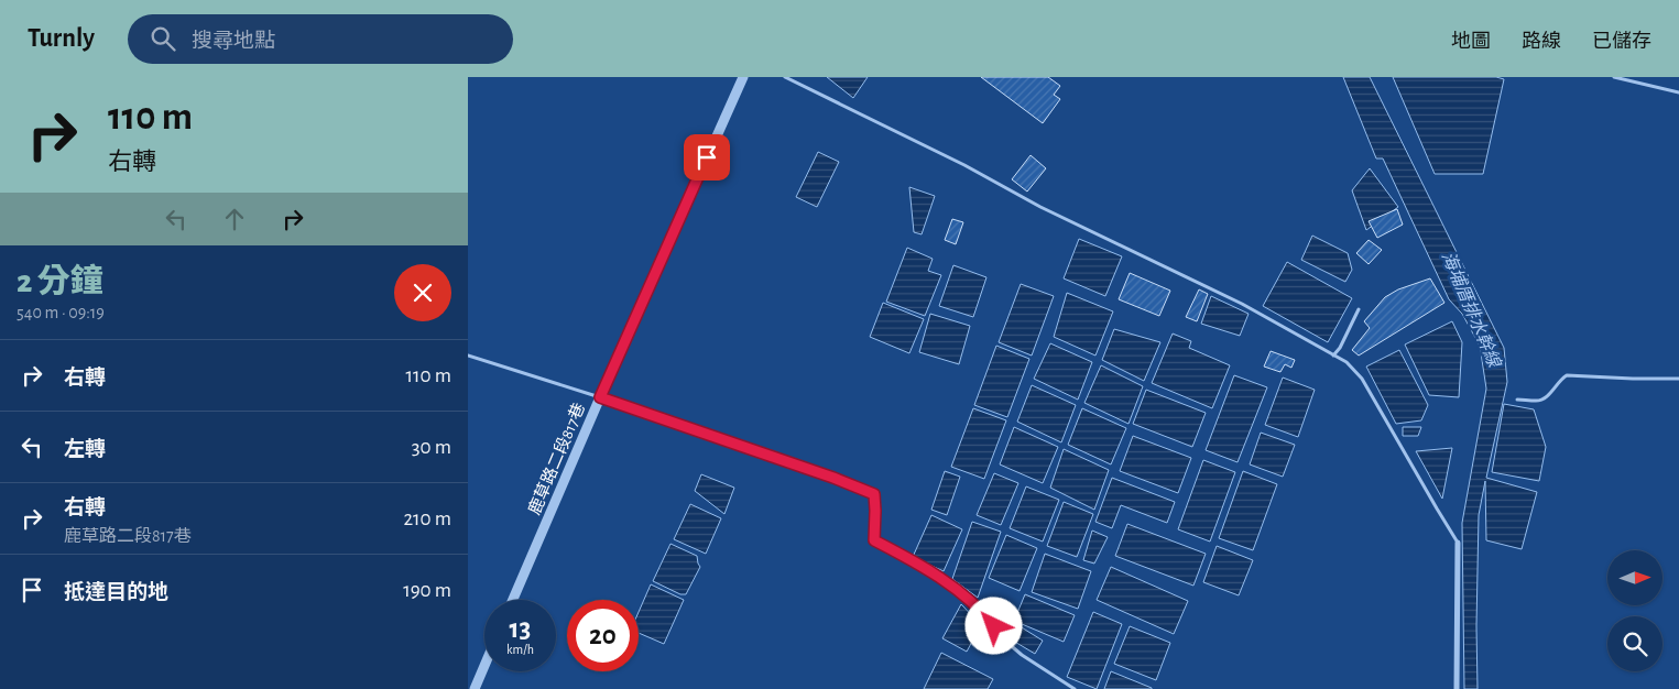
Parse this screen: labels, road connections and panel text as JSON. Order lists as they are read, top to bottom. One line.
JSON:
{"streets":{"street":["鹿草路二段817巷"]},"water":["海埔厝排水幹線"],"north":"right","page":{"header":"Turnly","search":"搜尋地點","nav":["地圖","路線","已儲存"],"turn":["110 m","右轉"],"heading":["2 分鐘","540 m · 09:19"],"list":[{"name":"右轉","value":"110 m"},{"name":"左轉","value":"30 m"},{"name":"右轉","note":"鹿草路二段817巷","value":"210 m"},{"name":"抵達目的地","value":"190 m"}],"speed":"13 km/h","limit":"20"}}
